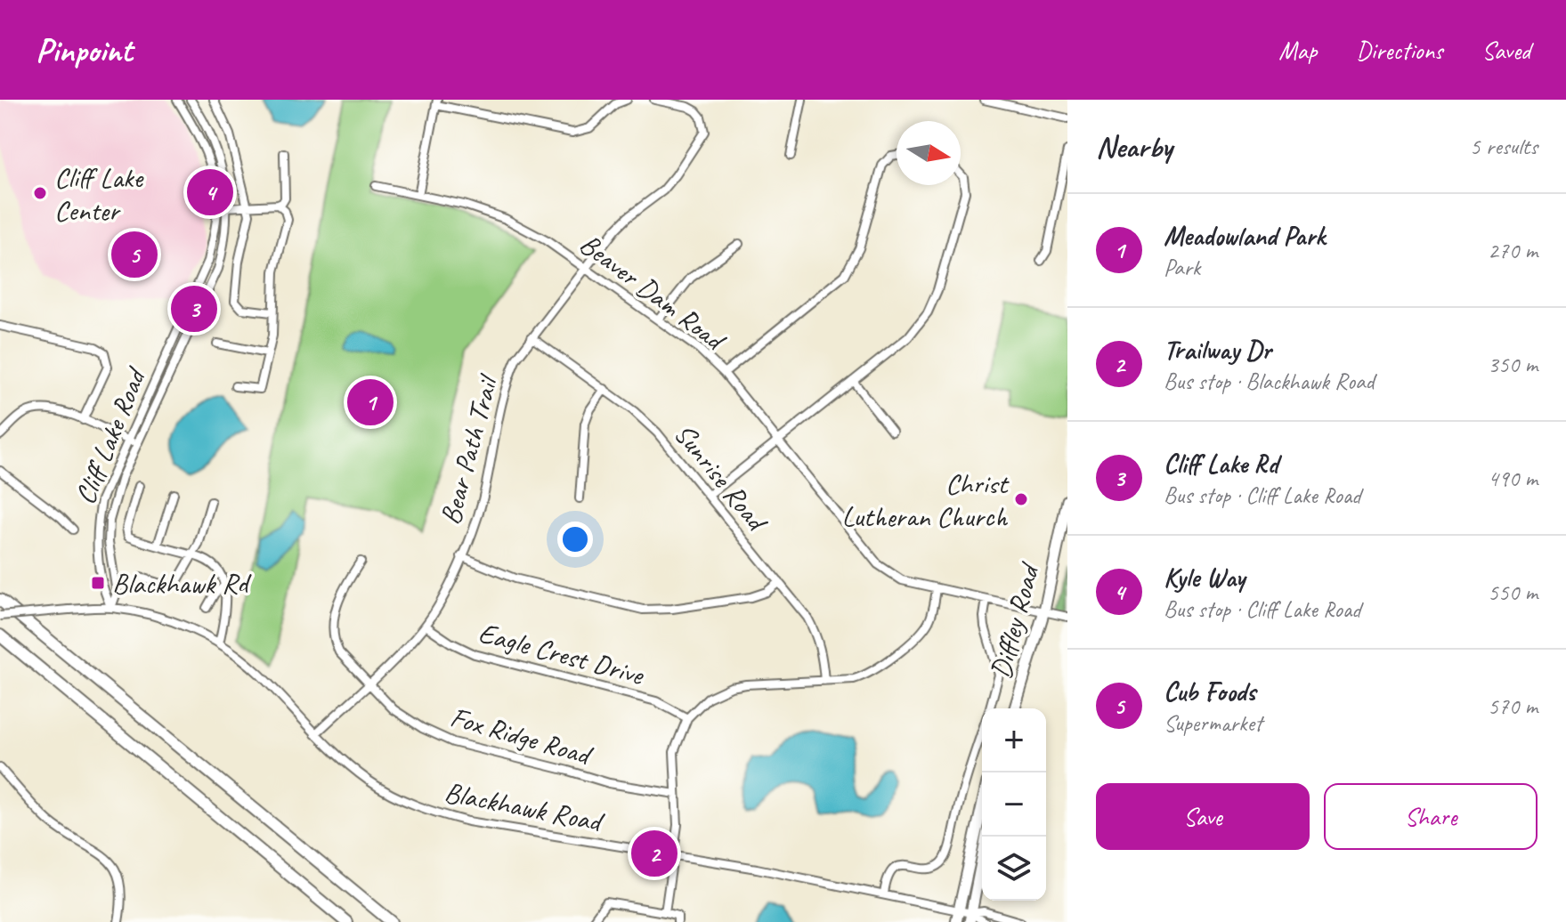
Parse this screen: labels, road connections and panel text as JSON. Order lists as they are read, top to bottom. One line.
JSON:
{"streets":{"main road":["Diffley Road"],"street":["Beaver Dam Road","Cliff Lake Road","Bear Path Trail","Sunrise Road","Eagle Crest Drive","Fox Ridge Road","Blackhawk Road"]},"crossings":[["Beaver Dam Road","Bear Path Trail"],["Beaver Dam Road","Diffley Road"],["Cliff Lake Road","Blackhawk Road"],["Bear Path Trail","Sunrise Road"],["Bear Path Trail","Eagle Crest Drive"],["Bear Path Trail","Fox Ridge Road"],["Bear Path Trail","Blackhawk Road"]],"places":{"other":["Cliff Lake Center","Christ Lutheran Church"],"transit":["Blackhawk Rd"]},"north":"right","page":{"header":"Pinpoint","nav":["Map","Directions","Saved"],"heading":["Nearby","5 results"],"pins":["4","5","3","1","2"],"list":[{"mark":"1","name":"Meadowland Park","note":"Park","value":"270 m"},{"mark":"2","name":"Trailway Dr","note":"Bus stop · Blackhawk Road","value":"350 m"},{"mark":"3","name":"Cliff Lake Rd","note":"Bus stop · Cliff Lake Road","value":"490 m"},{"mark":"4","name":"Kyle Way","note":"Bus stop · Cliff Lake Road","value":"550 m"},{"mark":"5","name":"Cub Foods","note":"Supermarket","value":"570 m"}],"map_buttons":["+","−"],"buttons":["Save","Share"]}}
